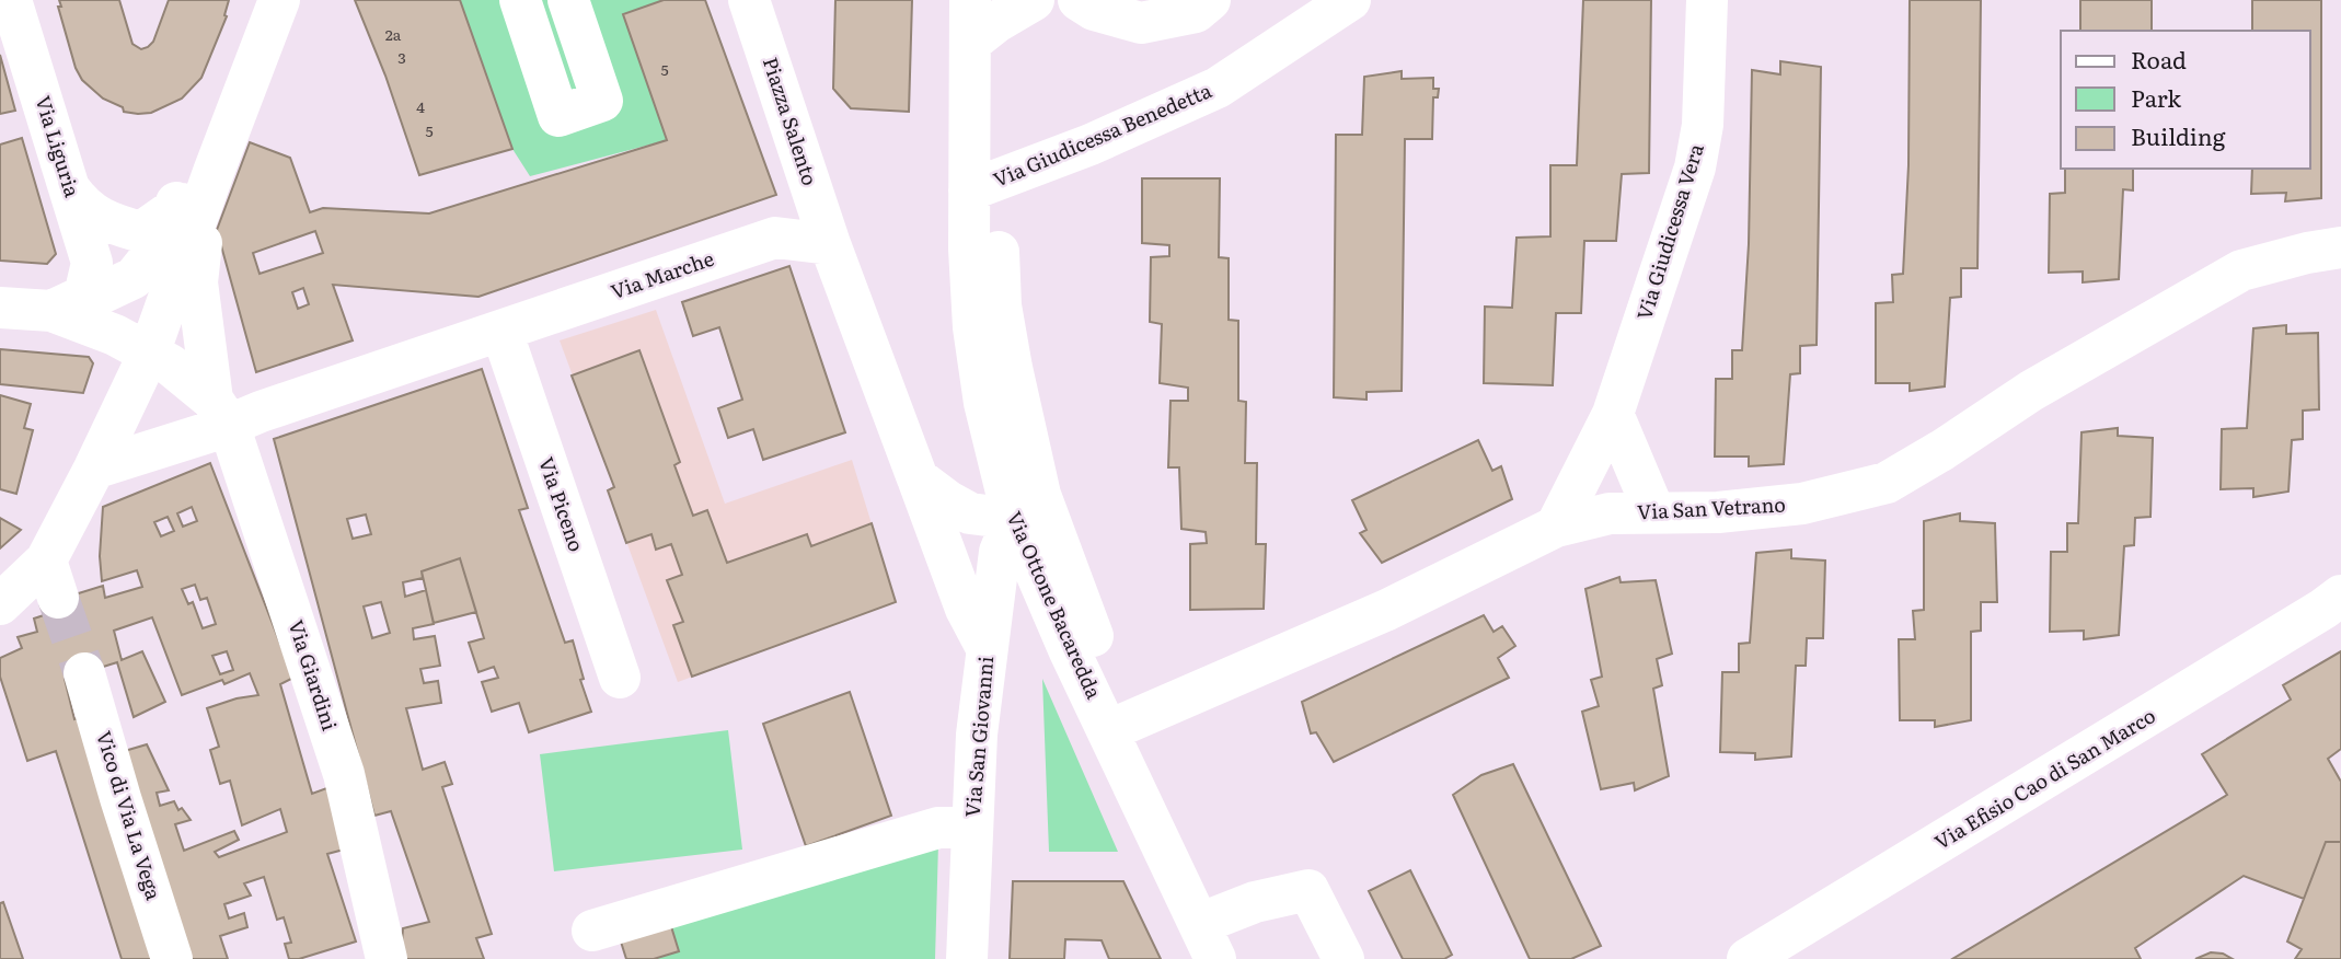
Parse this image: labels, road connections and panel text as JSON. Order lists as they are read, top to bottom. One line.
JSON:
{"streets":{"street":["Piazza Salento","Via Giudicessa Benedetta","Via Liguria","Via Giudicessa Vera","Via Marche","Via Piceno","Via San Vetrano","Via Ottone Bacaredda","Via Giardini","Via San Giovanni","Via Efisio Cao di San Marco","Vico di Via La Vega"]},"crossings":[["Piazza Salento","Via Marche"],["Via Giudicessa Benedetta","Via Ottone Bacaredda"],["Via Giudicessa Vera","Via San Vetrano"],["Via Marche","Via Piceno"],["Via Marche","Via Giardini"],["Via San Vetrano","Via Ottone Bacaredda"],["Via Ottone Bacaredda","Via San Giovanni"]],"house_numbers":["2a","3","5","4","5"],"legend":["Road","Park","Building"]}
